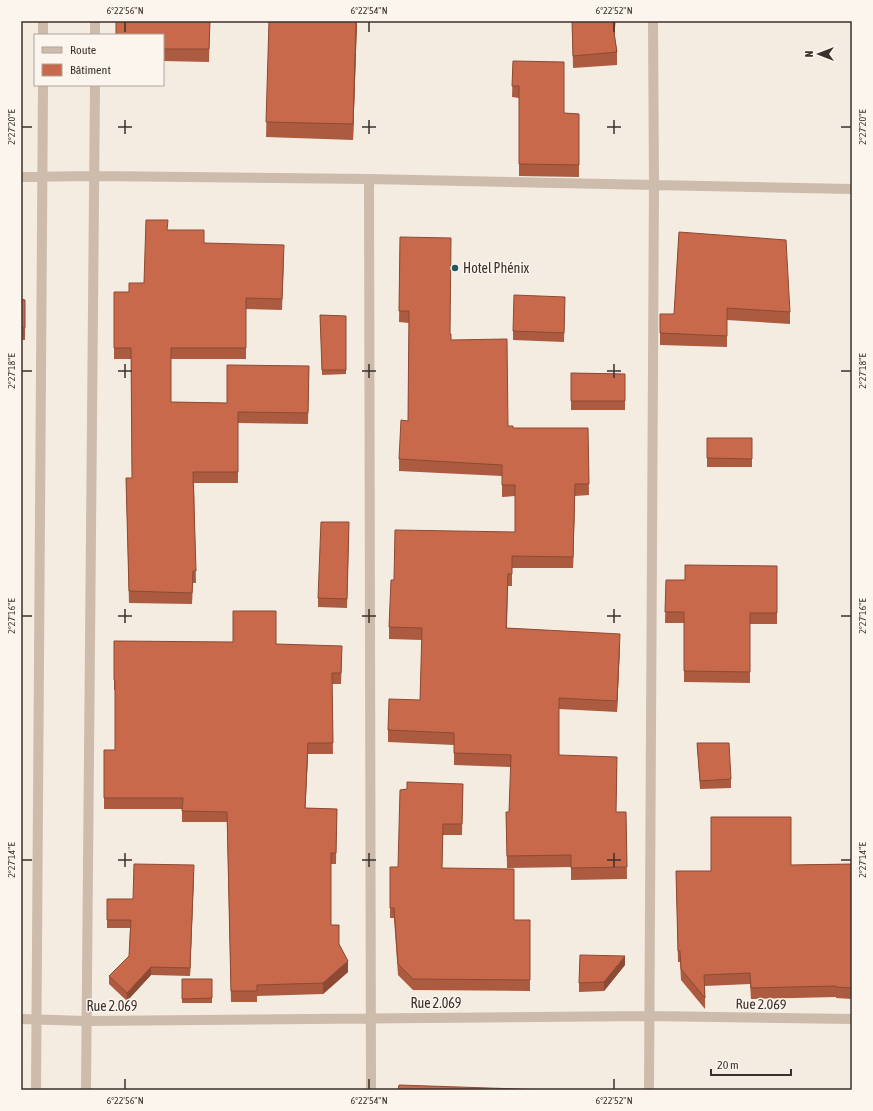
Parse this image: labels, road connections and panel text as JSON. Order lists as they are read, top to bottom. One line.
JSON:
{"streets":{"street":["Rue 2.069"]},"places":["Hotel Phénix"],"legend":["Route","Bâtiment"],"scale_bar":"20 m","north":"left","coordinates":["6°22'56\"N","6°22'54\"N","6°22'52\"N","2°27'20\"E","2°27'18\"E","2°27'16\"E","2°27'14\"E"]}
